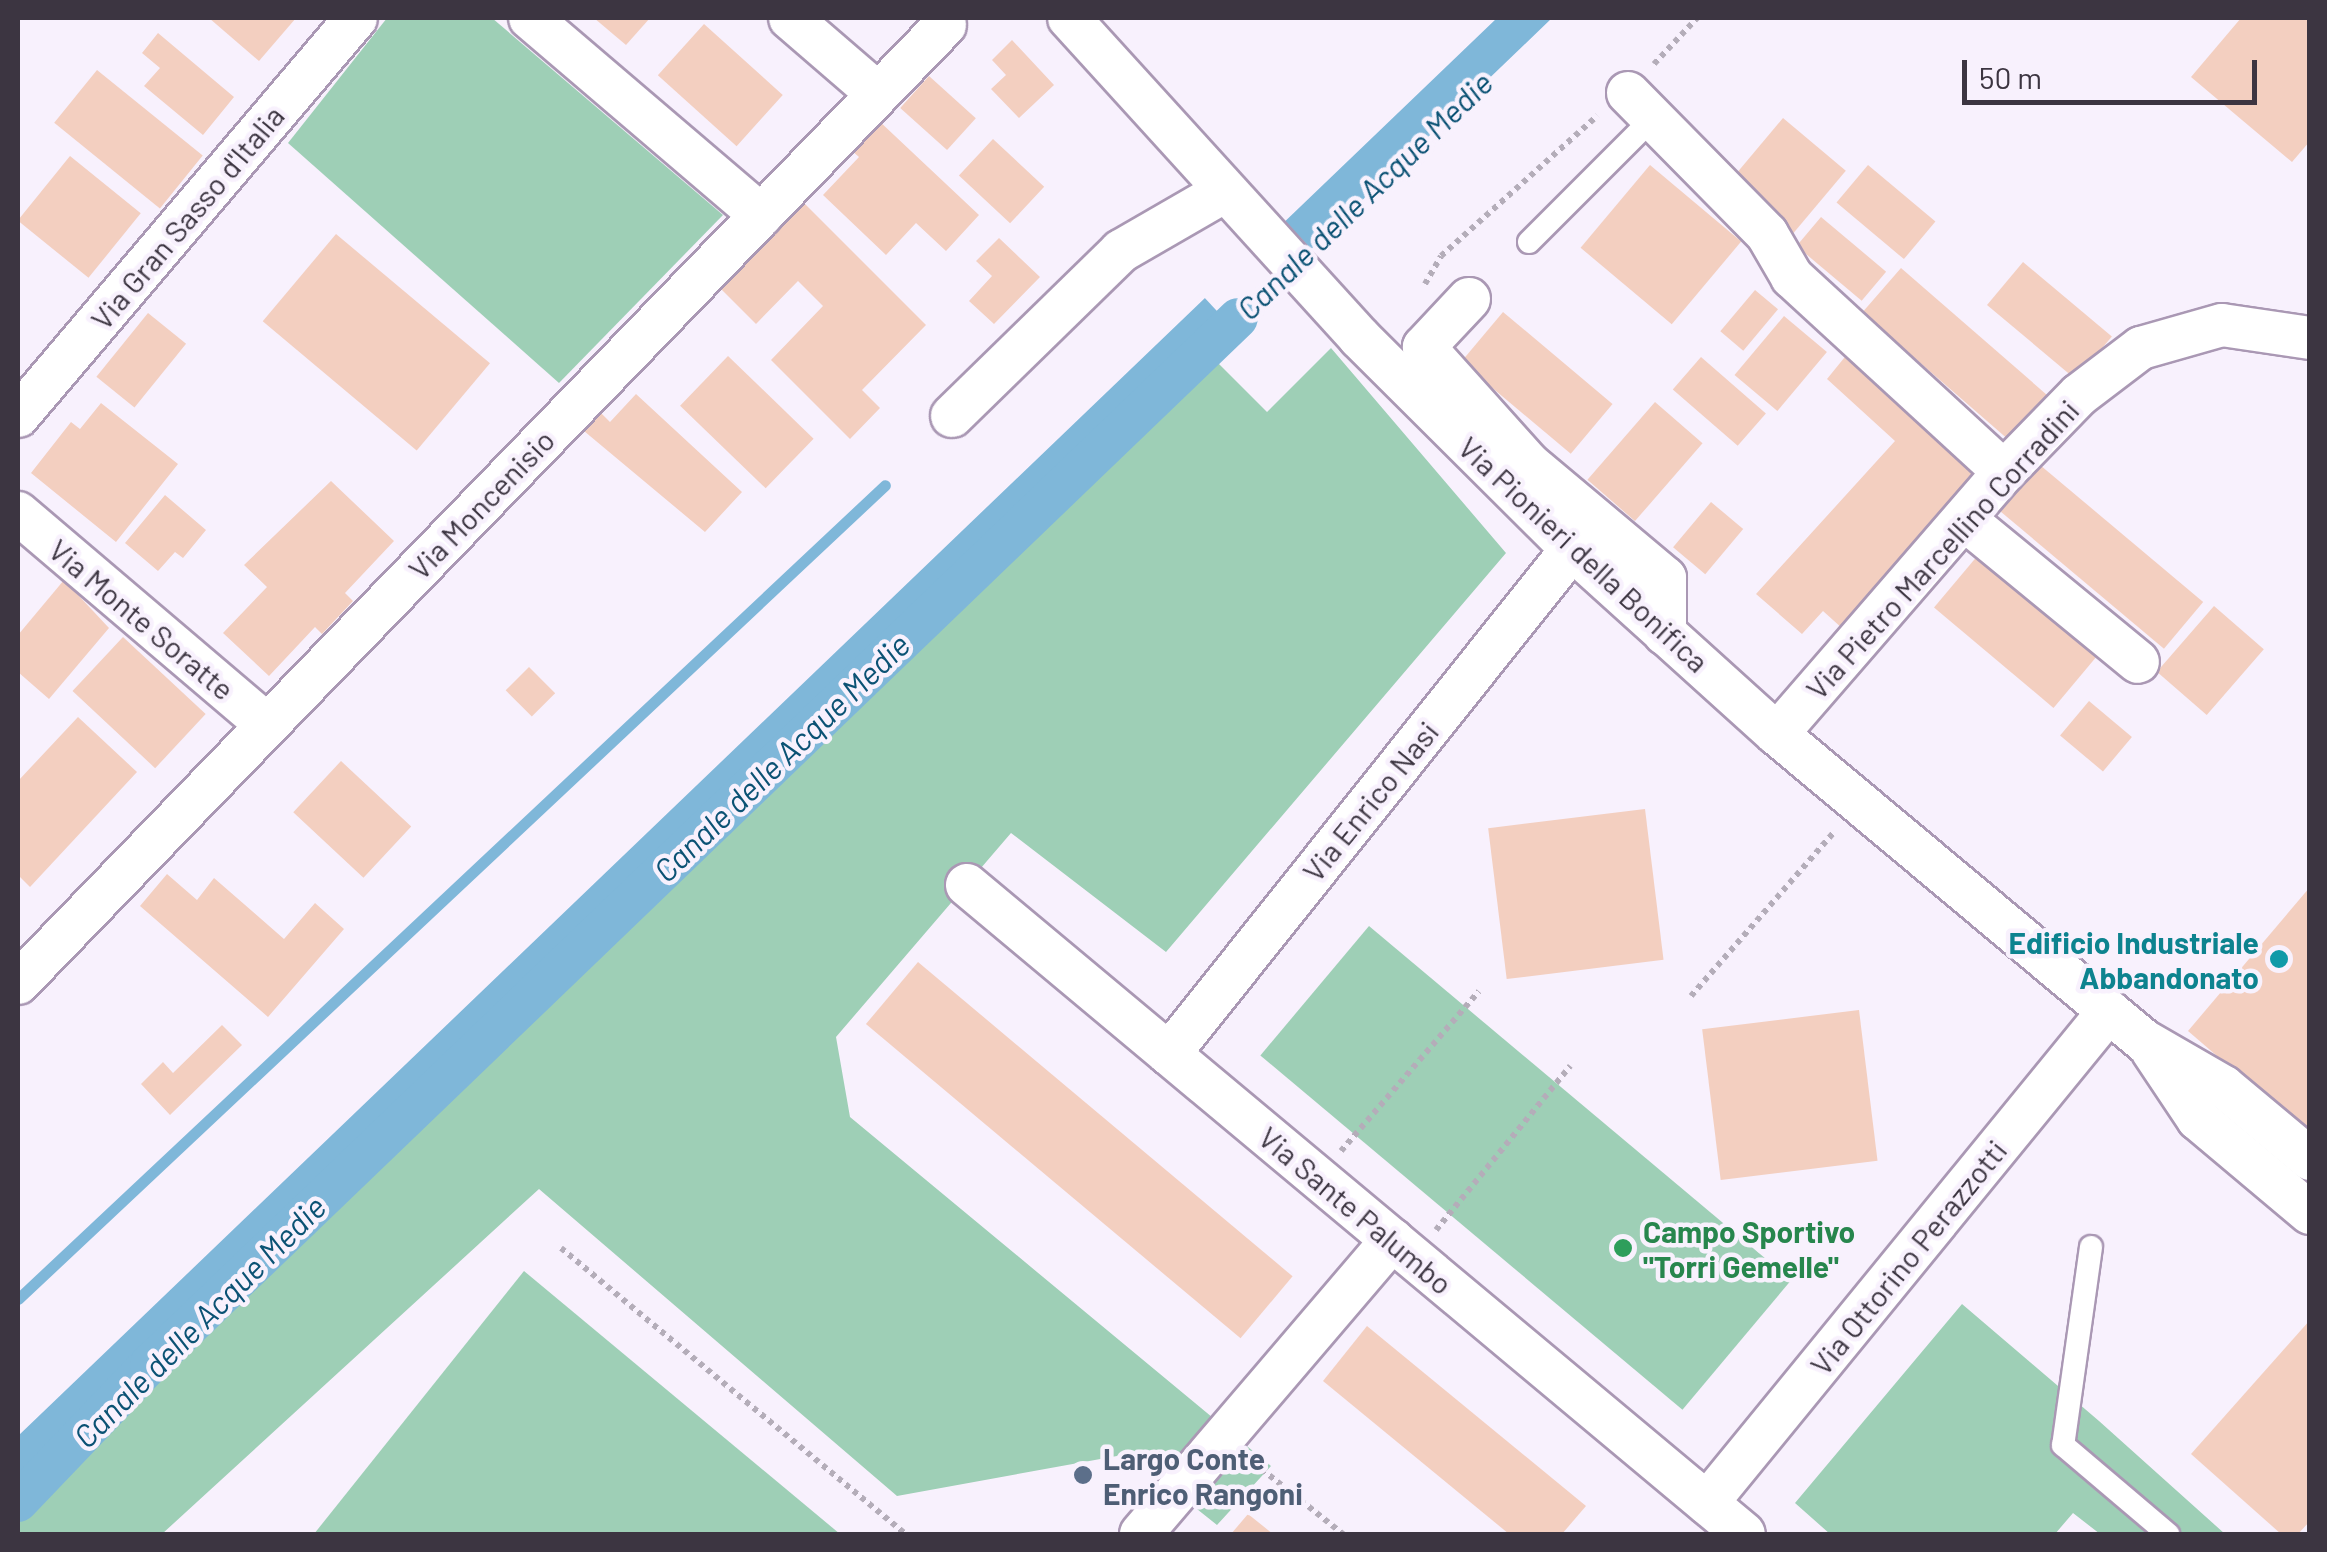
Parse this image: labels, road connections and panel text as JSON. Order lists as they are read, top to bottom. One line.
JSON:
{"streets":{"street":["Via Gran Sasso d'Italia","Via Moncenisio","Via Pietro Marcellino Corradini","Via Pionieri della Bonifica","Via Monte Soratte","Via Enrico Nasi","Via Sante Palumbo","Via Ottorino Perazzotti"]},"crossings":[["Via Moncenisio","Via Monte Soratte"],["Via Pietro Marcellino Corradini","Via Pionieri della Bonifica"],["Via Pionieri della Bonifica","Via Enrico Nasi"],["Via Pionieri della Bonifica","Via Ottorino Perazzotti"],["Via Enrico Nasi","Via Sante Palumbo"],["Via Sante Palumbo","Via Ottorino Perazzotti"]],"water":["Canale delle Acque Medie"],"places":["Edificio Industriale Abbandonato","Campo Sportivo \"Torri Gemelle\"","Largo Conte Enrico Rangoni"],"scale_bar":"50 m"}
